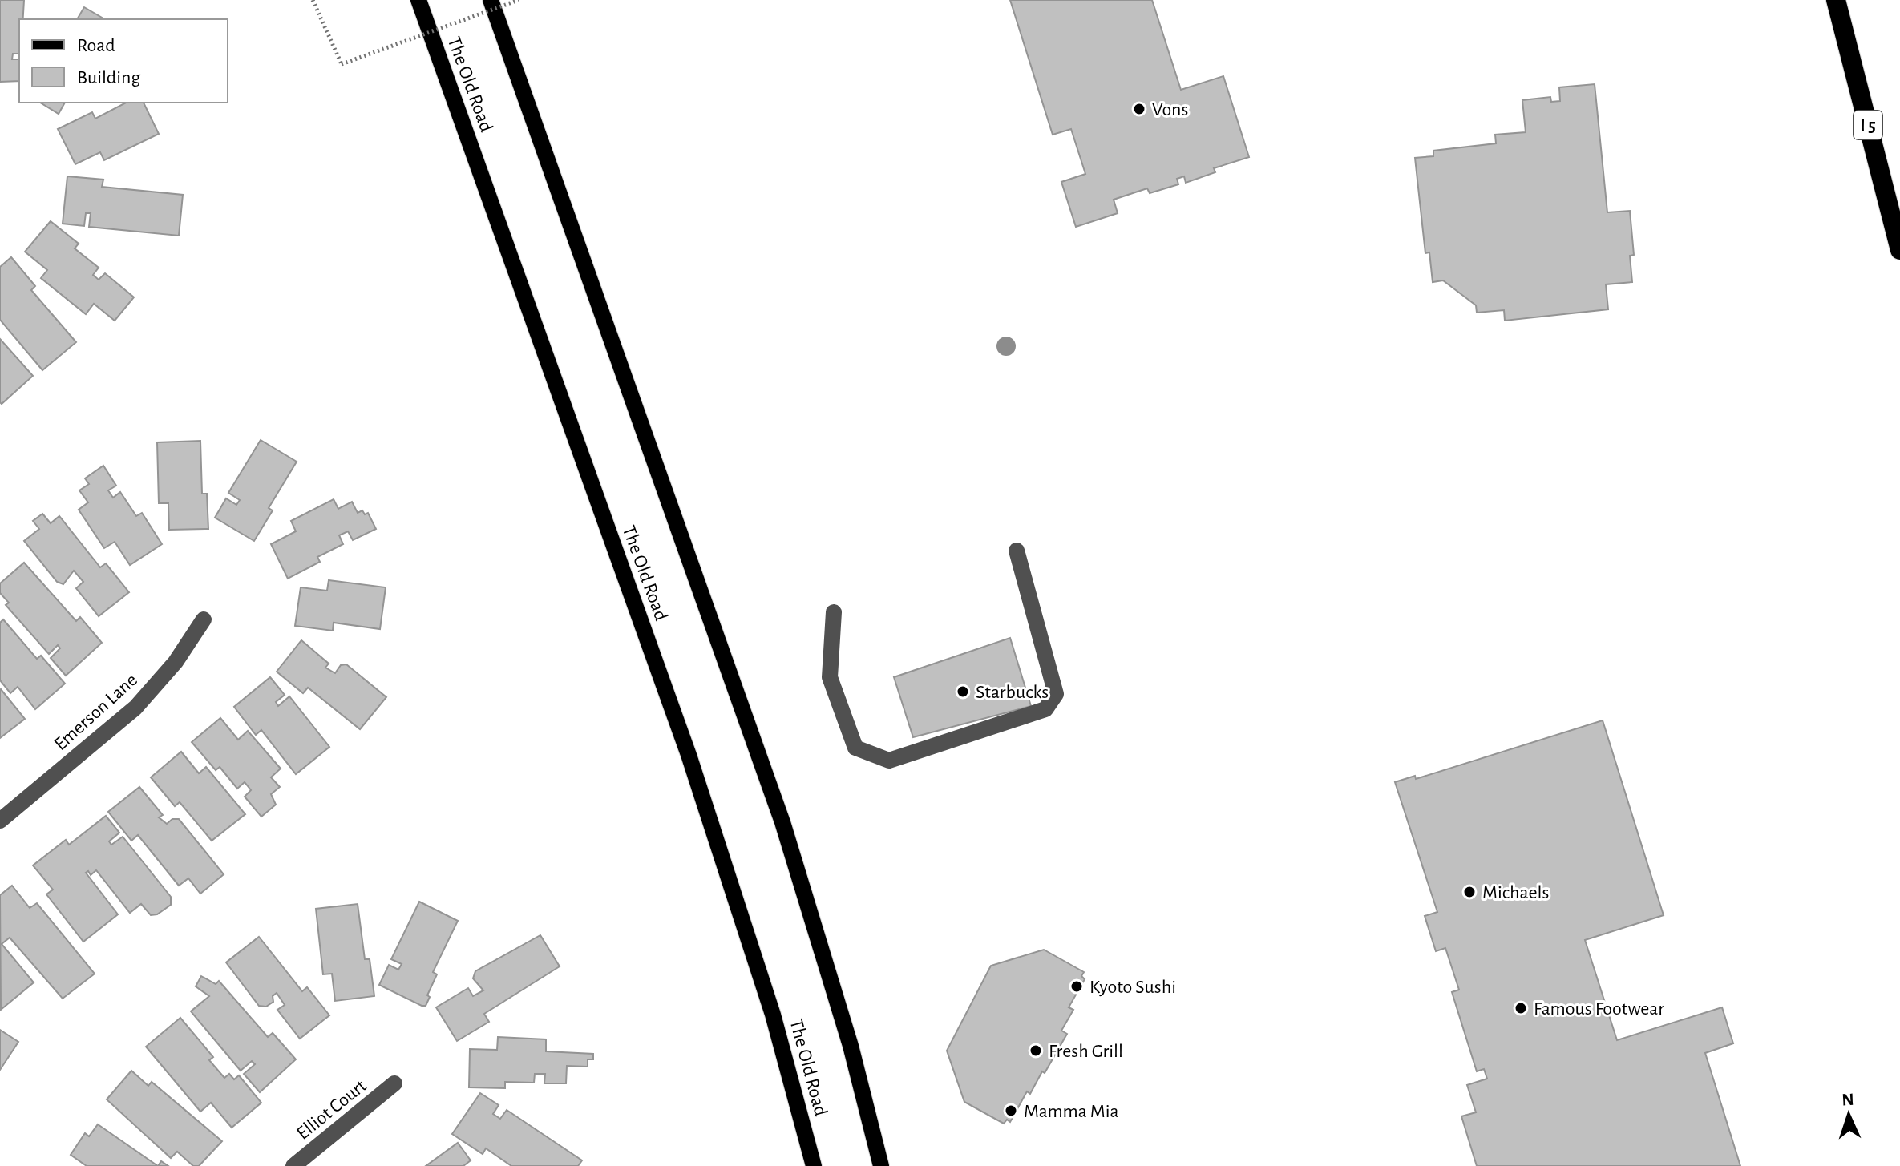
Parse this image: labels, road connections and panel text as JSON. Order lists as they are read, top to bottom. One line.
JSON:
{"streets":{"highway":["I 5"],"main road":["The Old Road"],"street":["Emerson Lane","Elliot Court"]},"places":["Vons","Starbucks","Michaels","Kyoto Sushi","Famous Footwear","Fresh Grill","Mamma Mia"],"legend":["Road","Building"],"north":"top"}
